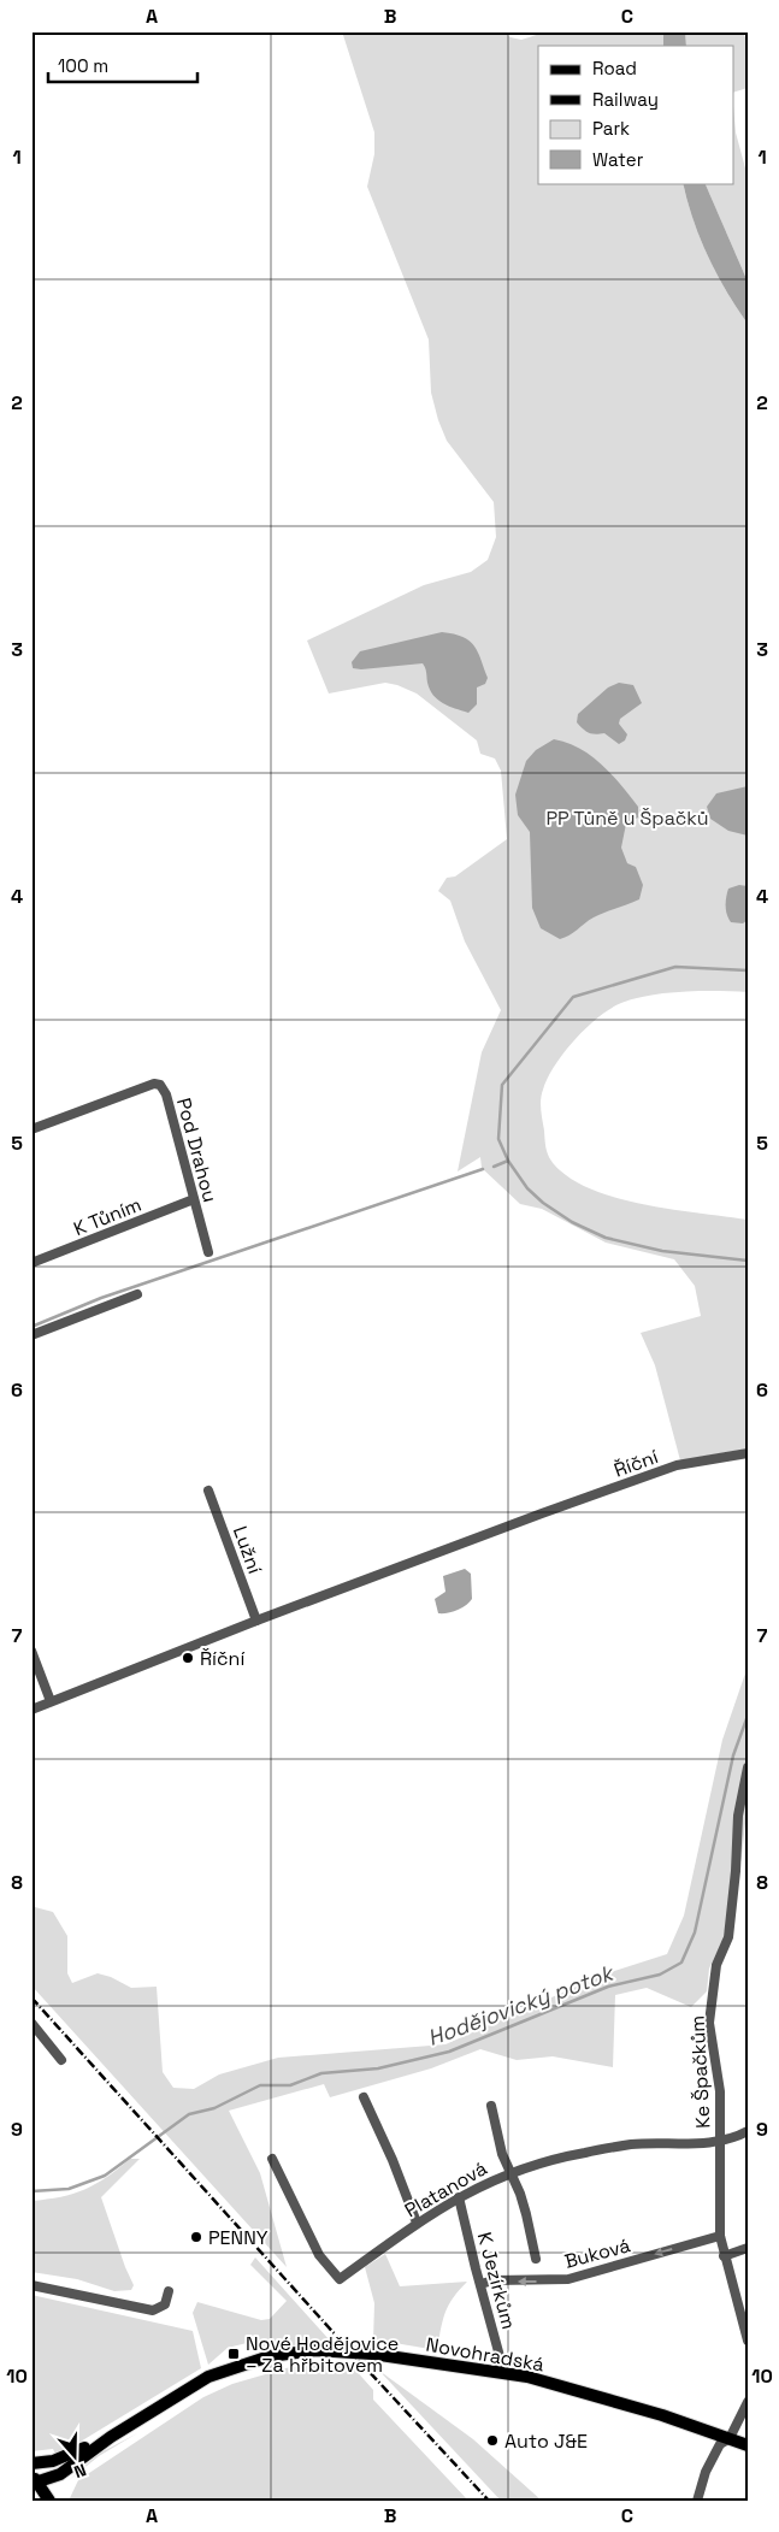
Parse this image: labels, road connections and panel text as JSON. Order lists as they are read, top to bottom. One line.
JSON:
{"streets":{"main road":["Novohradská"],"street":["Pod Drahou","K Tůním","Říční","Lužní","Ke Špačkům","Platanová","Buková","K Jezírkům"]},"crossings":[["Pod Drahou","K Tůním"],["Říční","Lužní"],["Ke Špačkům","Platanová"],["Ke Špačkům","Buková"],["Platanová","K Jezírkům"],["Buková","K Jezírkům"],["K Jezírkům","Novohradská"]],"one_way":["Buková"],"water":["Hodějovický potok"],"parks":["PP Tůně u Špačků"],"places":{"other":["Říční","PENNY","Auto J&E"],"transit":["Nové Hodějovice – Za hřbitovem"]},"legend":["Road","Railway","Park","Water"],"scale_bar":"100 m","north":"bottom","grid":{"columns":["A","B","C"],"rows":["1","2","3","4","5","6","7","8","9","10"]}}
